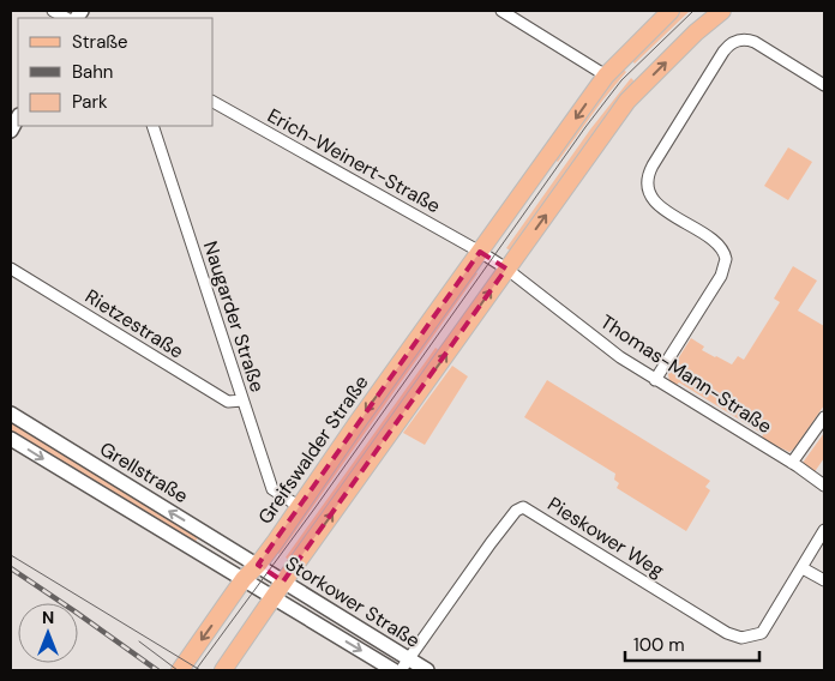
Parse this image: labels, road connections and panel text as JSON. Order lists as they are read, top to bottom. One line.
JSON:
{"streets":{"main road":["Greifswalder Straße"],"street":["Erich-Weinert-Straße","Naugarder Straße","Rietzestraße","Thomas-Mann-Straße","Grellstraße","Pieskower Weg","Storkower Straße"]},"crossings":[["Erich-Weinert-Straße","Greifswalder Straße"],["Naugarder Straße","Rietzestraße"],["Naugarder Straße","Greifswalder Straße"],["Greifswalder Straße","Grellstraße"],["Greifswalder Straße","Storkower Straße"],["Grellstraße","Storkower Straße"],["Pieskower Weg","Storkower Straße"]],"legend":["Straße","Bahn","Park"],"scale_bar":"100 m","north":"top"}
